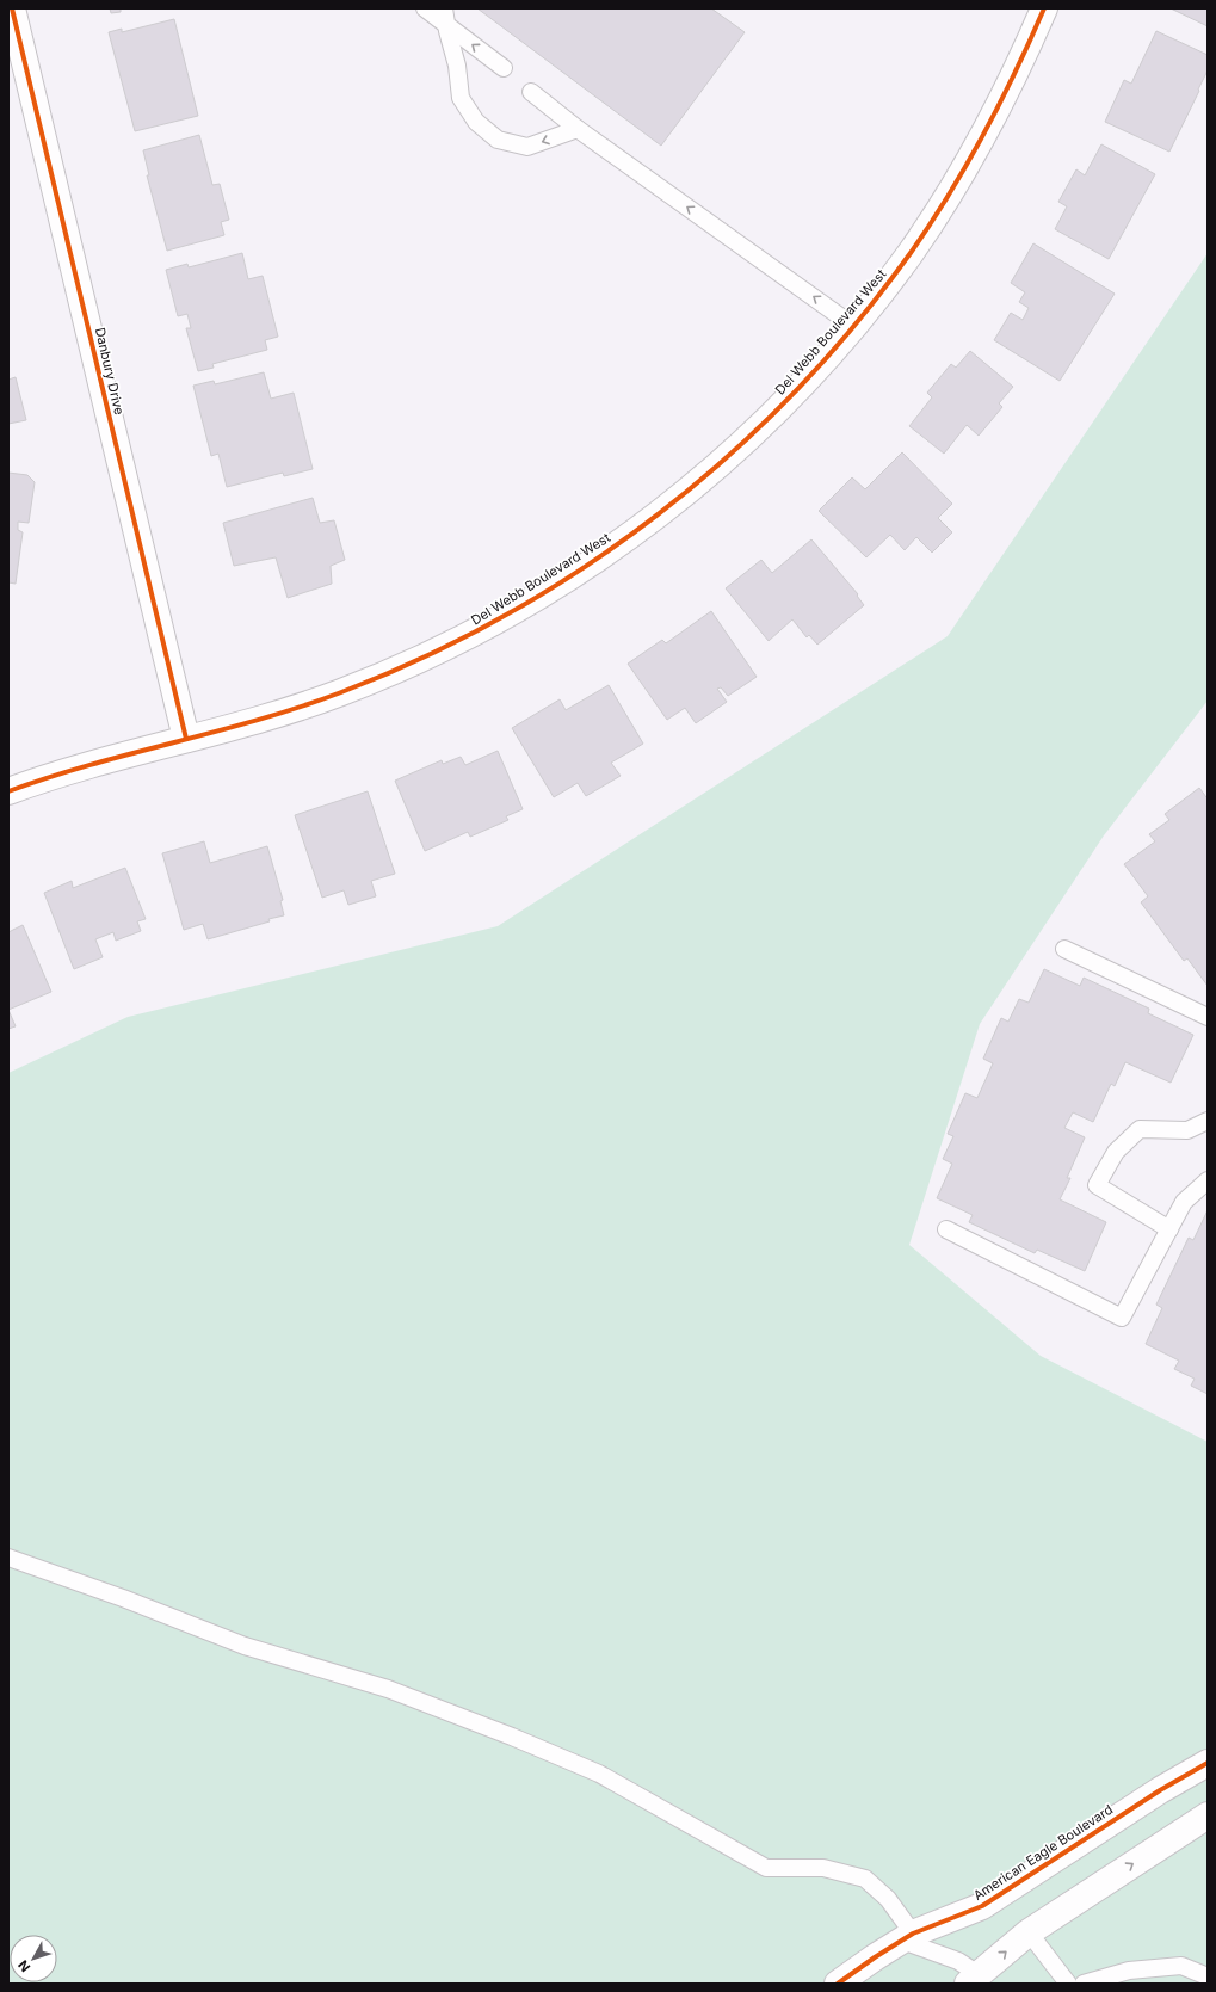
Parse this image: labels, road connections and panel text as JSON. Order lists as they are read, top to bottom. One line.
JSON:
{"streets":{"street":["Del Webb Boulevard West","Danbury Drive","American Eagle Boulevard"]},"crossings":[["Del Webb Boulevard West","Danbury Drive"]],"north":"bottom left"}
